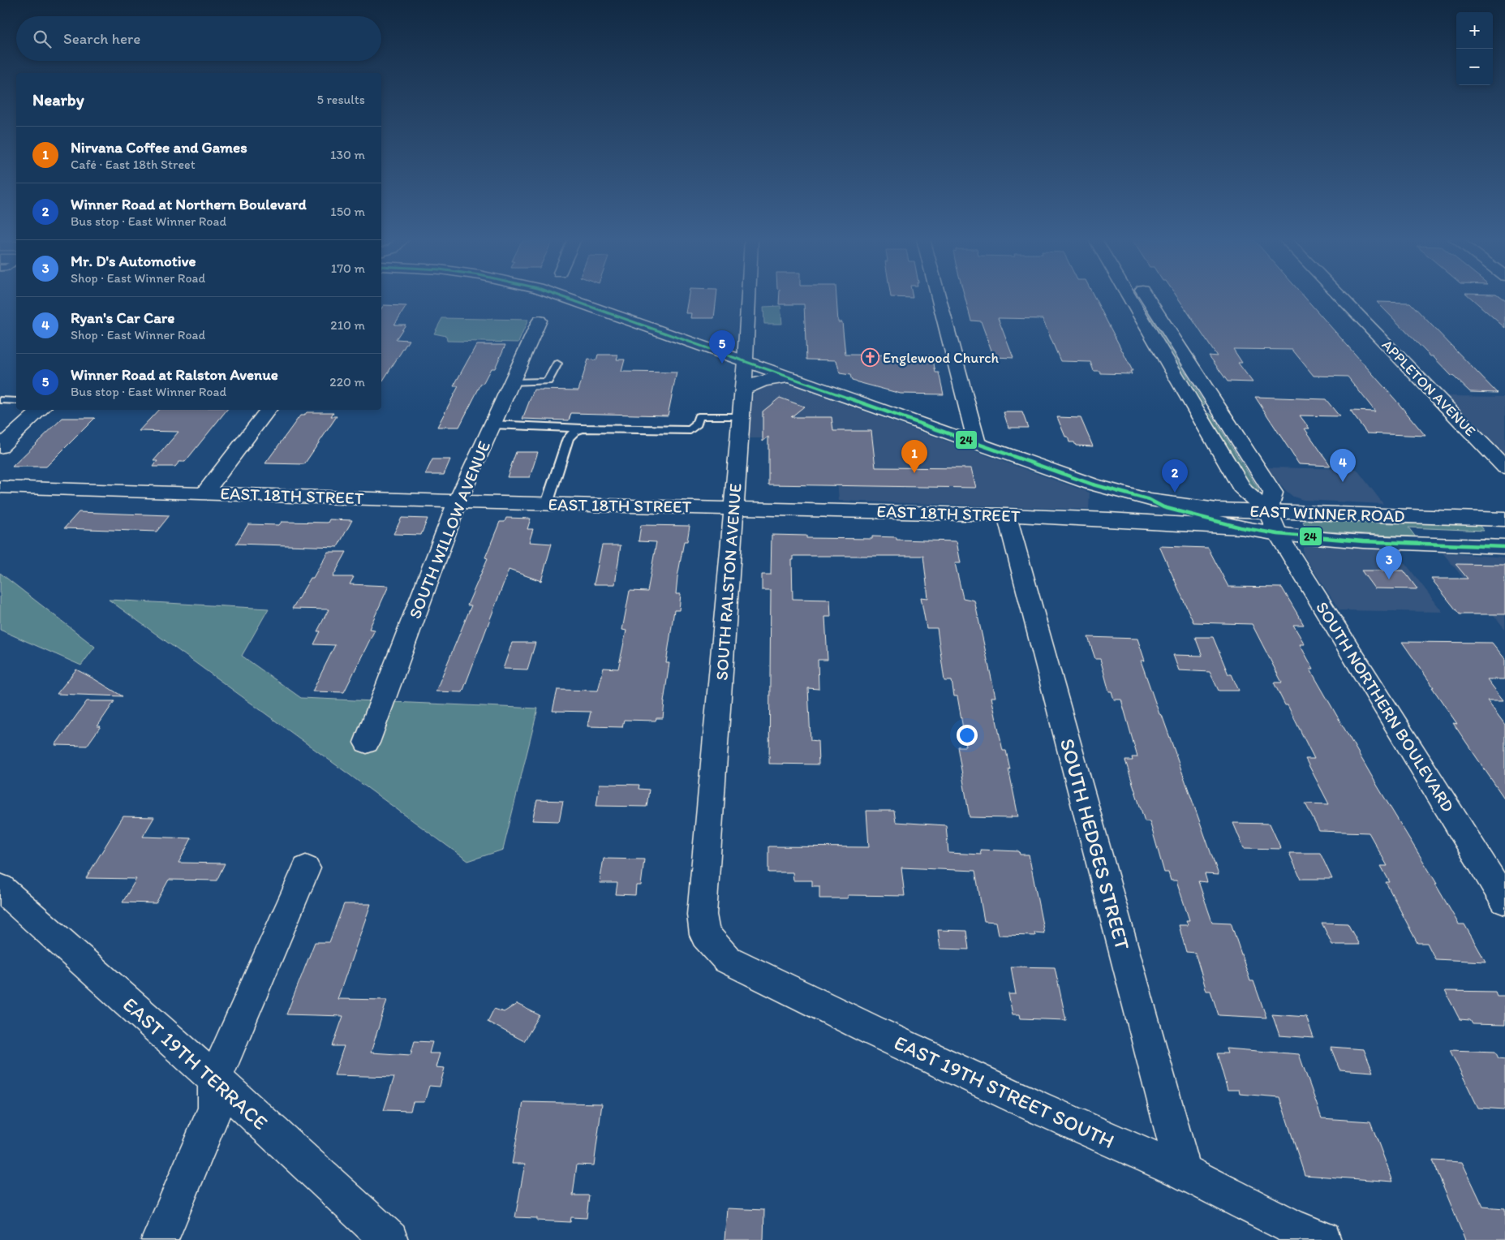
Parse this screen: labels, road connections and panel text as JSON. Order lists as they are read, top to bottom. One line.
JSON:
{"streets":{"street":["APPLETON AVENUE","EAST 18TH STREET","EAST WINNER ROAD","SOUTH WILLOW AVENUE","SOUTH RALSTON AVENUE","SOUTH NORTHERN BOULEVARD","SOUTH HEDGES STREET","EAST 19TH TERRACE","EAST 19TH STREET SOUTH"]},"crossings":[["EAST 18TH STREET","EAST WINNER ROAD"],["EAST 18TH STREET","SOUTH WILLOW AVENUE"],["EAST 18TH STREET","SOUTH RALSTON AVENUE"],["EAST 18TH STREET","SOUTH HEDGES STREET"],["EAST WINNER ROAD","SOUTH RALSTON AVENUE"],["EAST WINNER ROAD","SOUTH NORTHERN BOULEVARD"],["SOUTH RALSTON AVENUE","EAST 19TH STREET SOUTH"],["SOUTH HEDGES STREET","EAST 19TH STREET SOUTH"]],"places":{"church":["Englewood Church"]},"lines":["transit line 24"],"page":{"map_buttons":["+","−"],"search":"Search here","heading":["Nearby","5 results"],"list":[{"mark":"1","name":"Nirvana Coffee and Games","note":"Café · East 18th Street","value":"130 m"},{"mark":"2","name":"Winner Road at Northern Boulevard","note":"Bus stop · East Winner Road","value":"150 m"},{"mark":"3","name":"Mr. D's Automotive","note":"Shop · East Winner Road","value":"170 m"},{"mark":"4","name":"Ryan's Car Care","note":"Shop · East Winner Road","value":"210 m"},{"mark":"5","name":"Winner Road at Ralston Avenue","note":"Bus stop · East Winner Road","value":"220 m"}],"pins":["5","1","4","2","3"]}}
